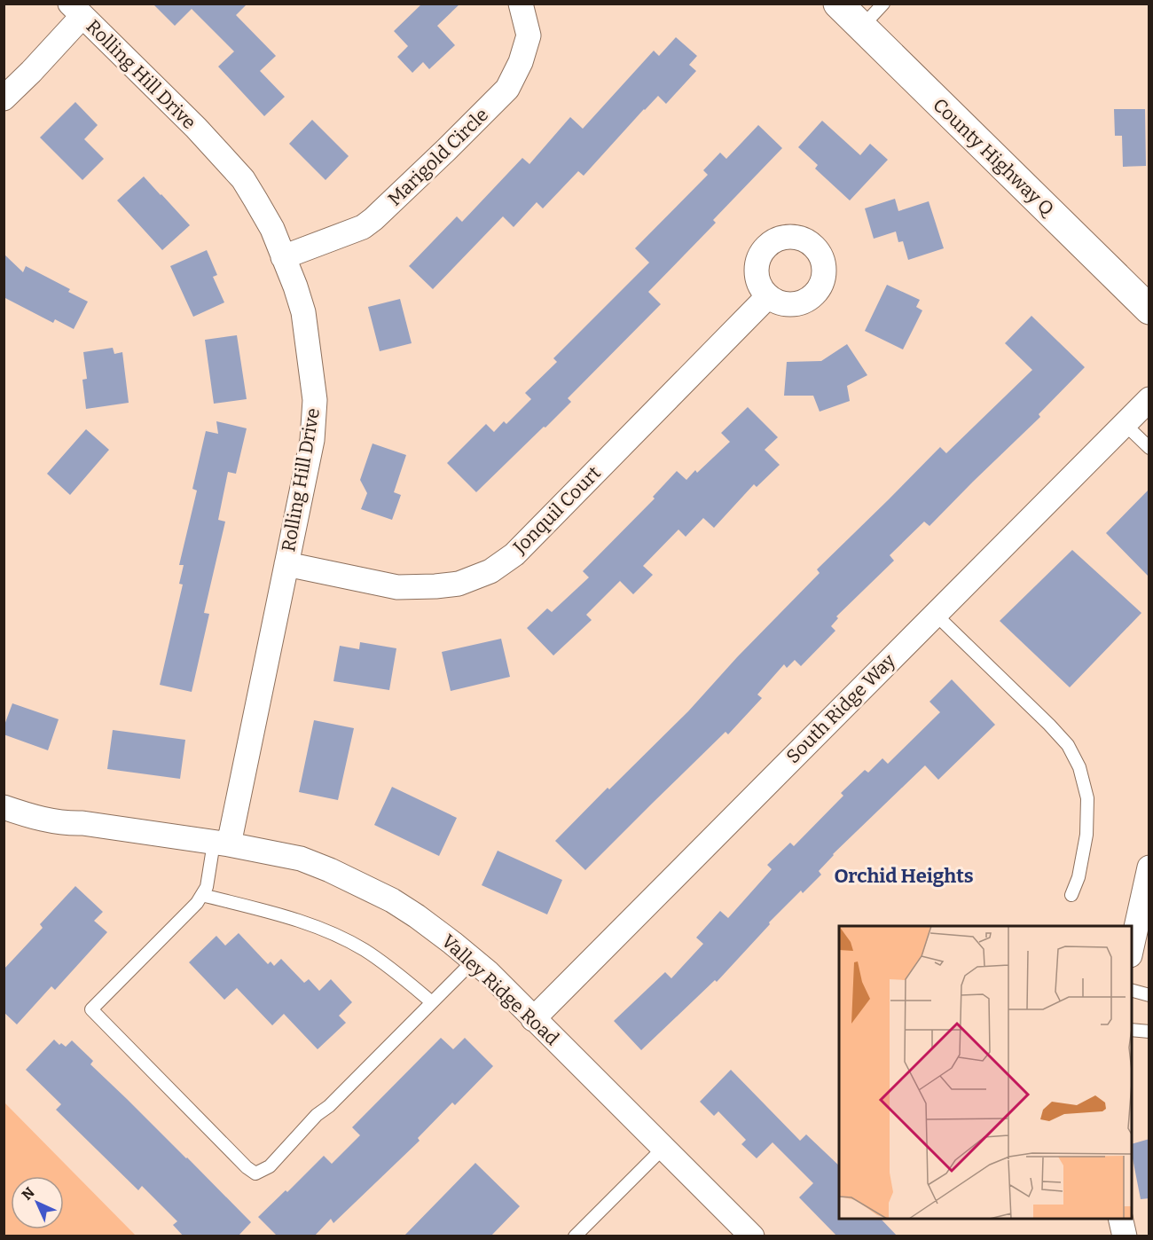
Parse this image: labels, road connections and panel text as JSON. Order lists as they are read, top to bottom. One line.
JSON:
{"streets":{"main road":["County Highway Q"],"street":["Rolling Hill Drive","Marigold Circle","Jonquil Court","South Ridge Way","Valley Ridge Road"]},"crossings":[["Rolling Hill Drive","Marigold Circle"],["Rolling Hill Drive","Jonquil Court"],["Rolling Hill Drive","Valley Ridge Road"],["South Ridge Way","Valley Ridge Road"]],"districts":["Orchid Heights"],"north":"top left"}
